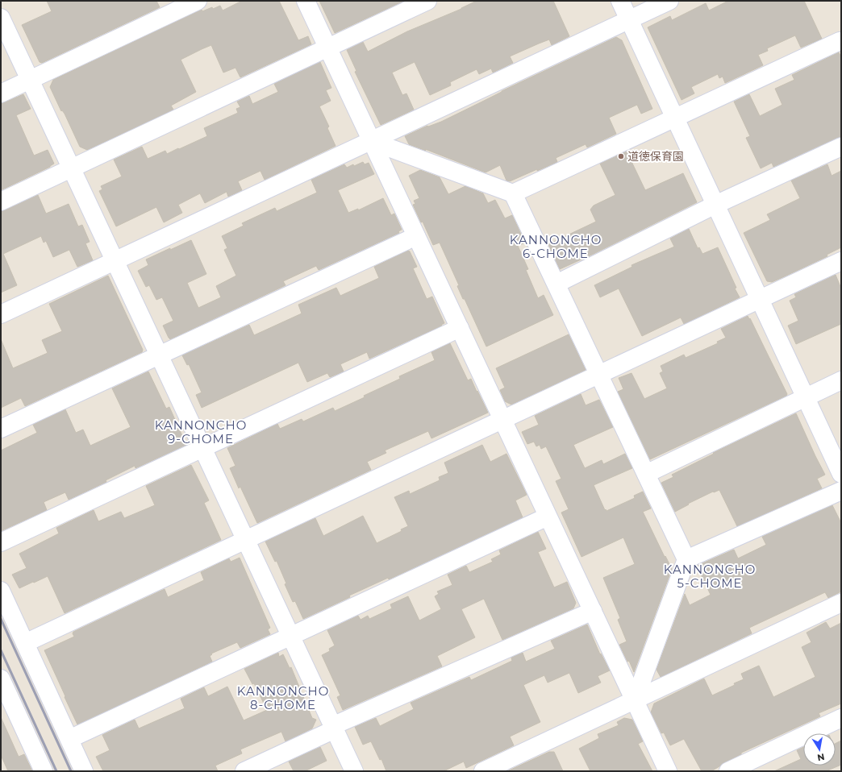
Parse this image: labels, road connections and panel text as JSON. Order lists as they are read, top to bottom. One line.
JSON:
{"districts":["KANNONCHO 6-CHOME","KANNONCHO 9-CHOME","KANNONCHO 5-CHOME","KANNONCHO 8-CHOME"],"places":["道徳保育園"],"north":"bottom"}
